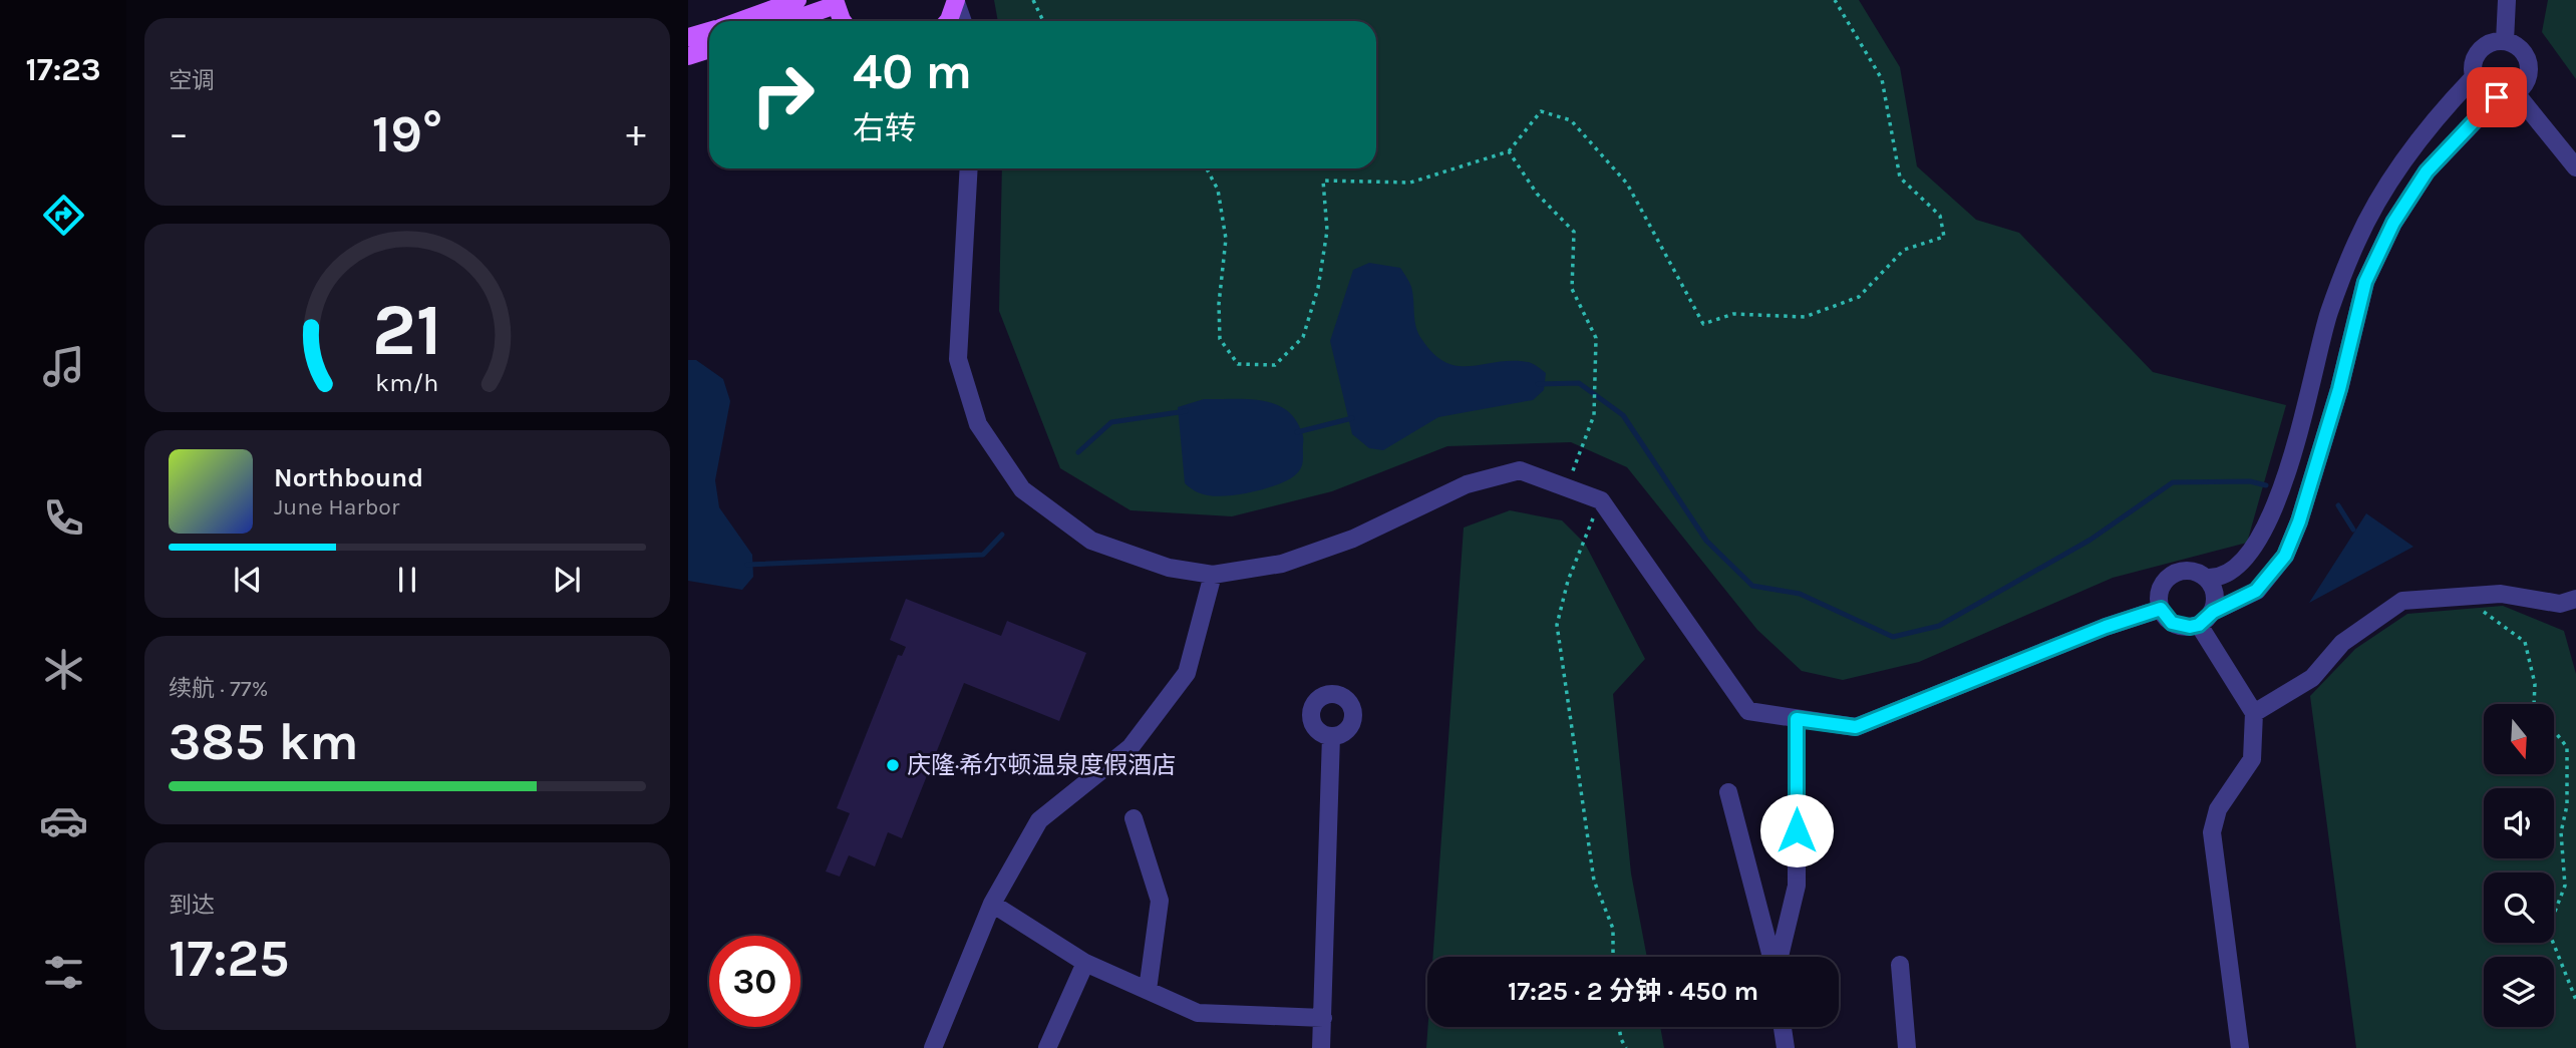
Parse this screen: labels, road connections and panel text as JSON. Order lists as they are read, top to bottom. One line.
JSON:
{"places":["庆隆·希尔顿温泉度假酒店"],"north":"bottom","page":{"tabs":"17:23","tile":["空调",["续航 · 77%","385 km"],["到达","17:25"]],"turn":["40 m","右转"],"heat":["−","19°","+"],"song":["Northbound","June Harbor"],"limit":"30","trip":"17:25 · 2 分钟 · 450 m","gauge":["21","km/h"]}}
